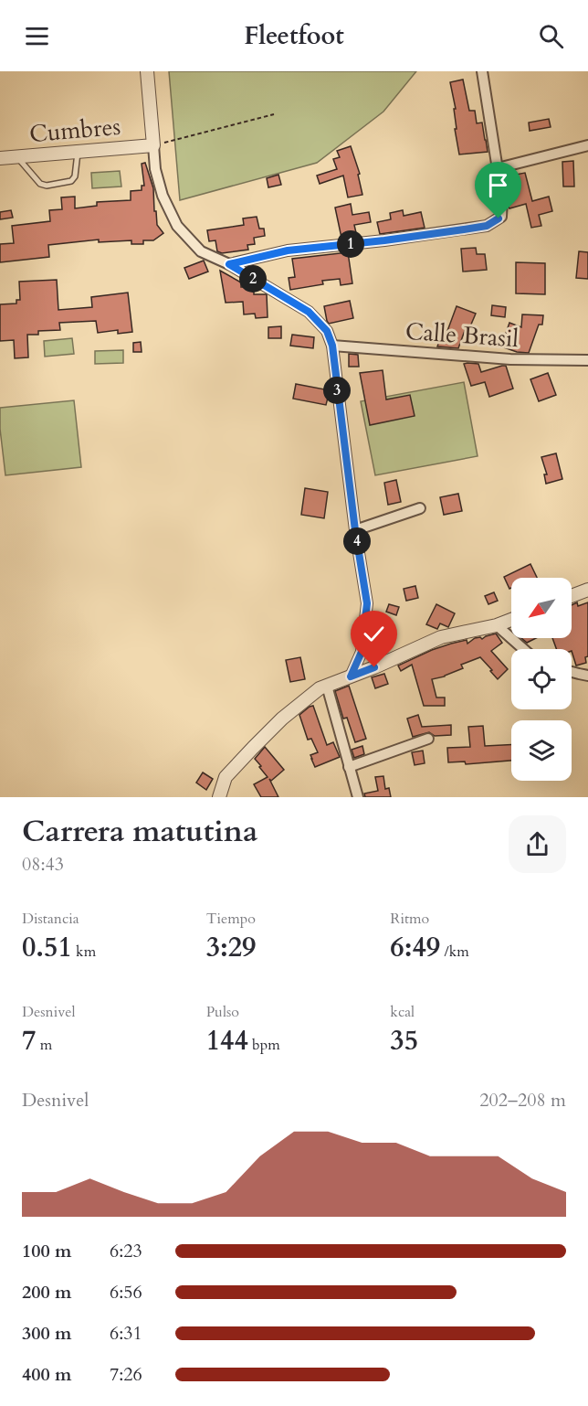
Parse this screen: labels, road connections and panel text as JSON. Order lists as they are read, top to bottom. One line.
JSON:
{"streets":{"street":["Cumbres","Calle Brasil"]},"north":"bottom left","page":{"header":"Fleetfoot","pins":["1","2","3","4"],"heading":["Carrera matutina","08:43"],"stats":[["Distancia","0.51 km"],["Tiempo","3:29"],["Ritmo","6:49 /km"],["Desnivel","7 m"],["Pulso","144 bpm"],["kcal","35"]],"chart":["Desnivel","202–208 m"],"list":[{"name":"100 m","note":"6:23"},{"name":"200 m","note":"6:56"},{"name":"300 m","note":"6:31"},{"name":"400 m","note":"7:26"}]}}
